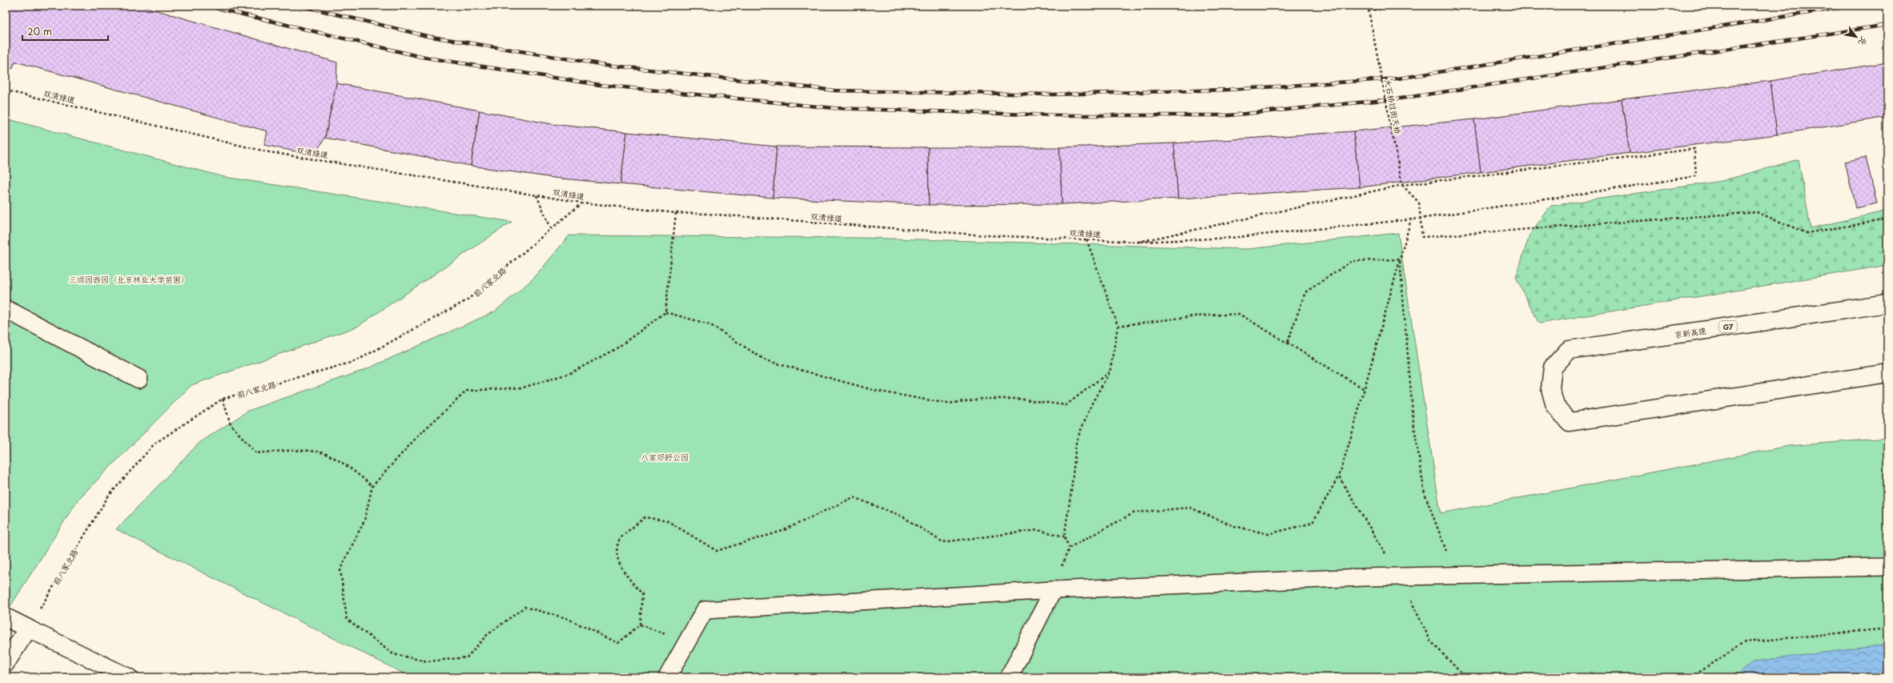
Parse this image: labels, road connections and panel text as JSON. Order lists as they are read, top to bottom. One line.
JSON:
{"streets":{"main road":["G7","京新高速"],"path":["双清绿道","大石桥过街天桥","前八家北路"]},"crossings":[["双清绿道","前八家北路"]],"parks":["三顷园西园（北京林业大学苗圃）","八家郊野公园"],"scale_bar":"20 m","north":"bottom right"}
